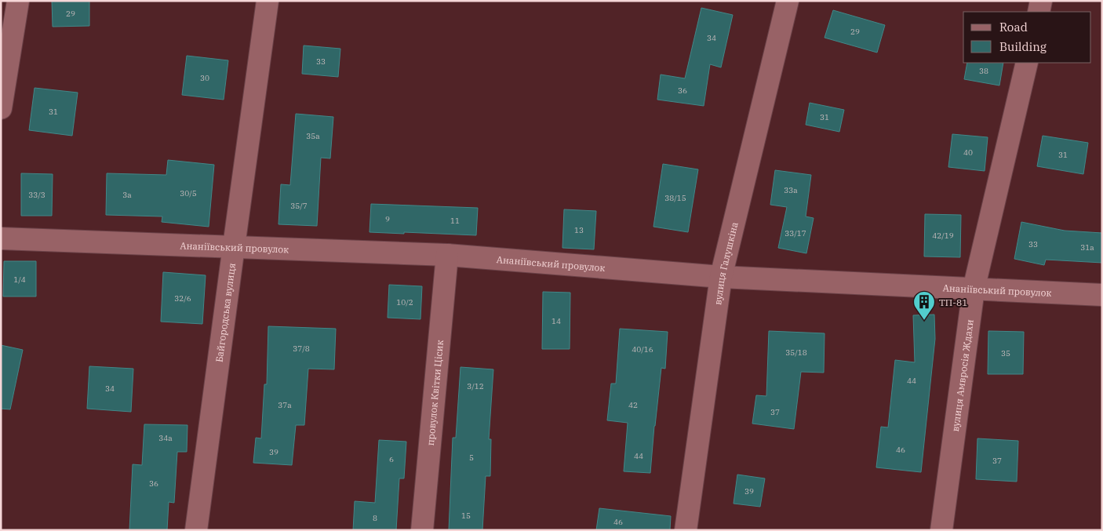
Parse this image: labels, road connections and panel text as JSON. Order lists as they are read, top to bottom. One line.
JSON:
{"streets":{"street":["Ананіївський провулок","вулиця Галушкіна","Байгородська вулиця","вулиця Амвросія Ждахи","провулок Квітки Цісик"]},"crossings":[["Ананіївський провулок","вулиця Галушкіна"],["Ананіївський провулок","Байгородська вулиця"],["Ананіївський провулок","вулиця Амвросія Ждахи"],["Ананіївський провулок","провулок Квітки Цісик"]],"places":{"building":["ТП-81"]},"house_numbers":["29","29","34","33","38","30","36","31","31","35а","40","31","33а","30/5","33/3","3а","38/15","35/7","9","11","13","33/17","42/19","33","31а","1/4","32/6","10/2","14","37/8","40/16","35/18","35","44","3/12","34","37а","42","37","34а","46","39","44","5","6","37","36","39","15","8","46"],"legend":["Road","Building"]}
